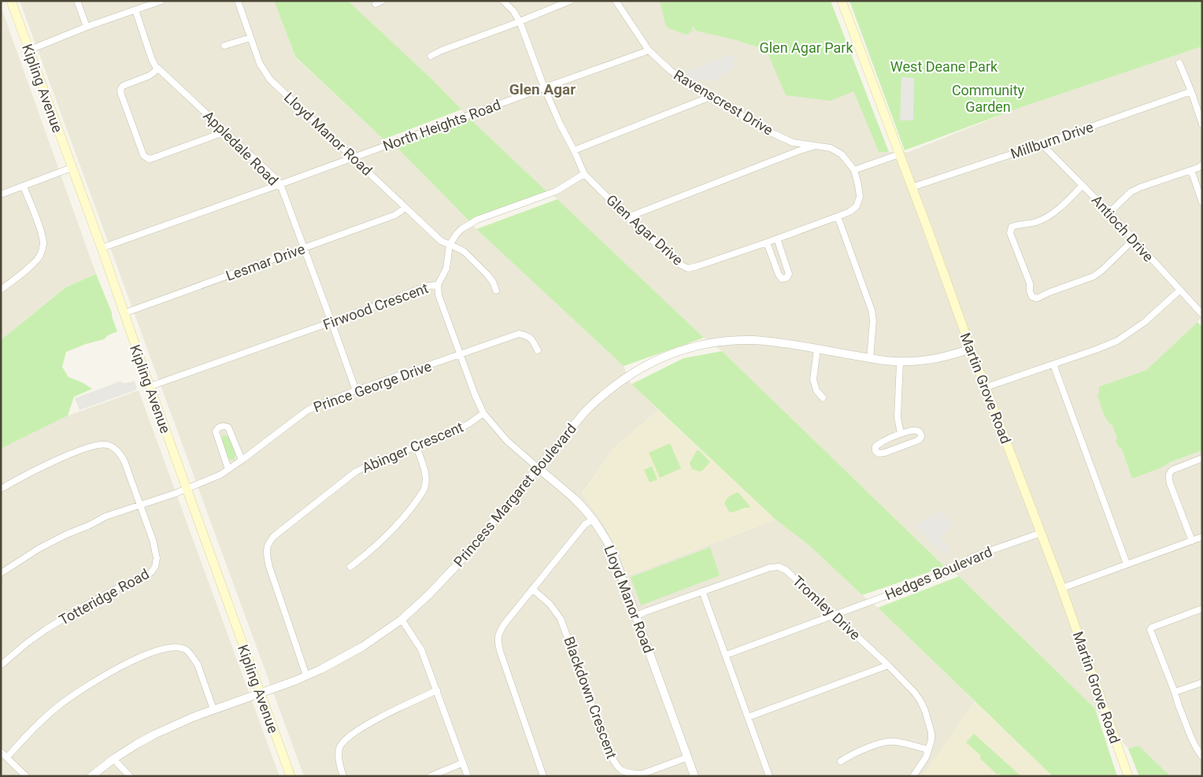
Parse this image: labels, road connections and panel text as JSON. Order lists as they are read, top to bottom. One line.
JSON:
{"streets":{"main road":["Kipling Avenue","Martin Grove Road"],"street":["Ravenscrest Drive","North Heights Road","Lloyd Manor Road","Millburn Drive","Appledale Road","Antioch Drive","Glen Agar Drive","Lesmar Drive","Firwood Crescent","Prince George Drive","Abinger Crescent","Princess Margaret Boulevard","Hedges Boulevard","Totteridge Road","Tromley Drive","Blackdown Crescent"]},"crossings":[["Kipling Avenue","North Heights Road"],["Kipling Avenue","Lesmar Drive"],["Kipling Avenue","Firwood Crescent"],["Kipling Avenue","Prince George Drive"],["Kipling Avenue","Princess Margaret Boulevard"],["Ravenscrest Drive","North Heights Road"],["Ravenscrest Drive","Glen Agar Drive"],["North Heights Road","Lloyd Manor Road"],["North Heights Road","Appledale Road"],["North Heights Road","Glen Agar Drive"],["Lloyd Manor Road","Lesmar Drive"],["Lloyd Manor Road","Firwood Crescent"],["Lloyd Manor Road","Prince George Drive"],["Lloyd Manor Road","Abinger Crescent"],["Lloyd Manor Road","Princess Margaret Boulevard"],["Lloyd Manor Road","Tromley Drive"],["Lloyd Manor Road","Blackdown Crescent"],["Millburn Drive","Antioch Drive"],["Millburn Drive","Martin Grove Road"],["Appledale Road","Lesmar Drive"],["Appledale Road","Firwood Crescent"],["Appledale Road","Prince George Drive"],["Glen Agar Drive","Firwood Crescent"],["Prince George Drive","Totteridge Road"],["Martin Grove Road","Princess Margaret Boulevard"],["Martin Grove Road","Hedges Boulevard"],["Abinger Crescent","Princess Margaret Boulevard"],["Hedges Boulevard","Tromley Drive"]],"districts":["Glen Agar"],"parks":["Glen Agar Park","West Deane Park","Community Garden"]}
